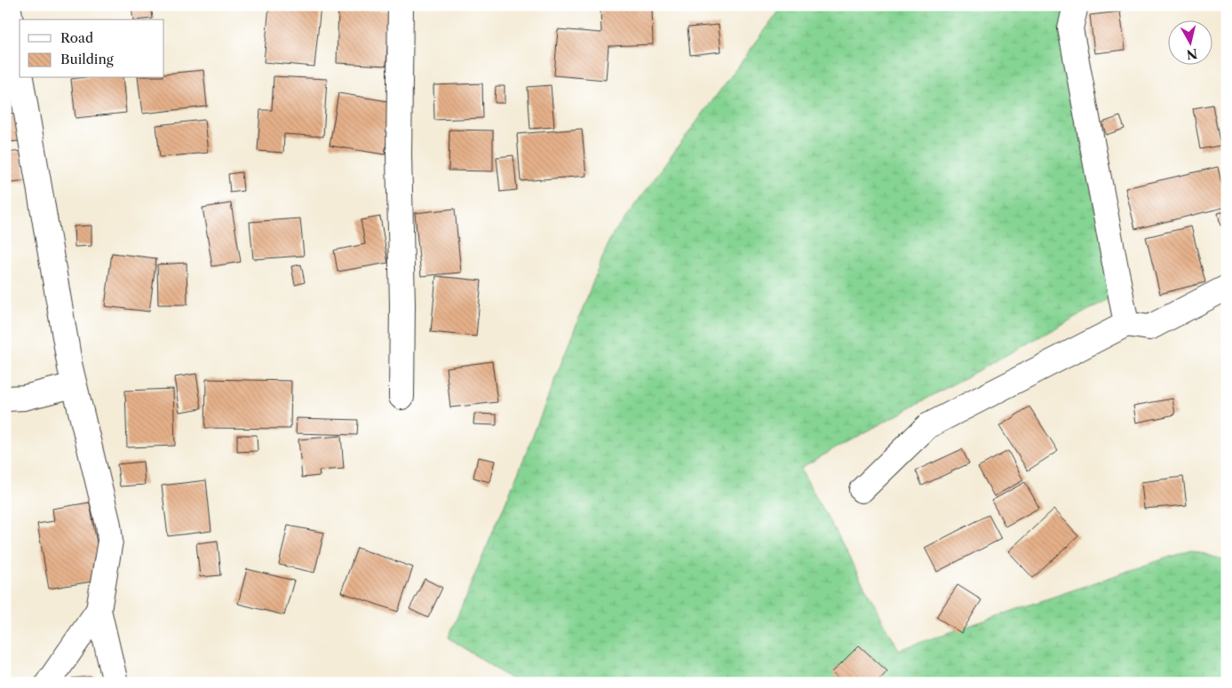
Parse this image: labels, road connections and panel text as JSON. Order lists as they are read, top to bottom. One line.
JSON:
{"legend":["Road","Building"],"north":"bottom"}
